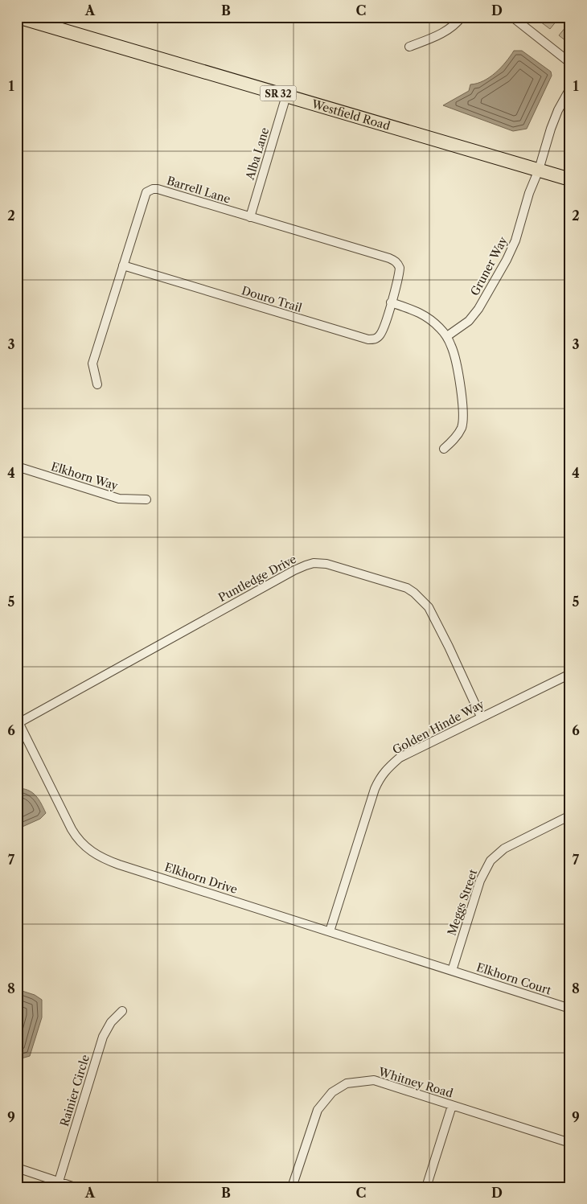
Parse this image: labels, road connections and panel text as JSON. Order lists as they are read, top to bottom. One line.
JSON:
{"streets":{"main road":["SR 32","Westfield Road"],"street":["Alba Lane","Barrell Lane","Gruner Way","Douro Trail","Elkhorn Way","Puntledge Drive","Golden Hinde Way","Elkhorn Drive","Meggs Street","Elkhorn Court","Whitney Road","Rainier Circle"]},"crossings":[["Westfield Road","Alba Lane"],["Westfield Road","Gruner Way"],["Alba Lane","Barrell Lane"],["Barrell Lane","Douro Trail"],["Puntledge Drive","Golden Hinde Way"],["Puntledge Drive","Elkhorn Drive"],["Golden Hinde Way","Elkhorn Drive"],["Elkhorn Drive","Meggs Street"],["Elkhorn Drive","Elkhorn Court"],["Meggs Street","Elkhorn Court"]],"grid":{"columns":["A","B","C","D"],"rows":["1","2","3","4","5","6","7","8","9"]}}
